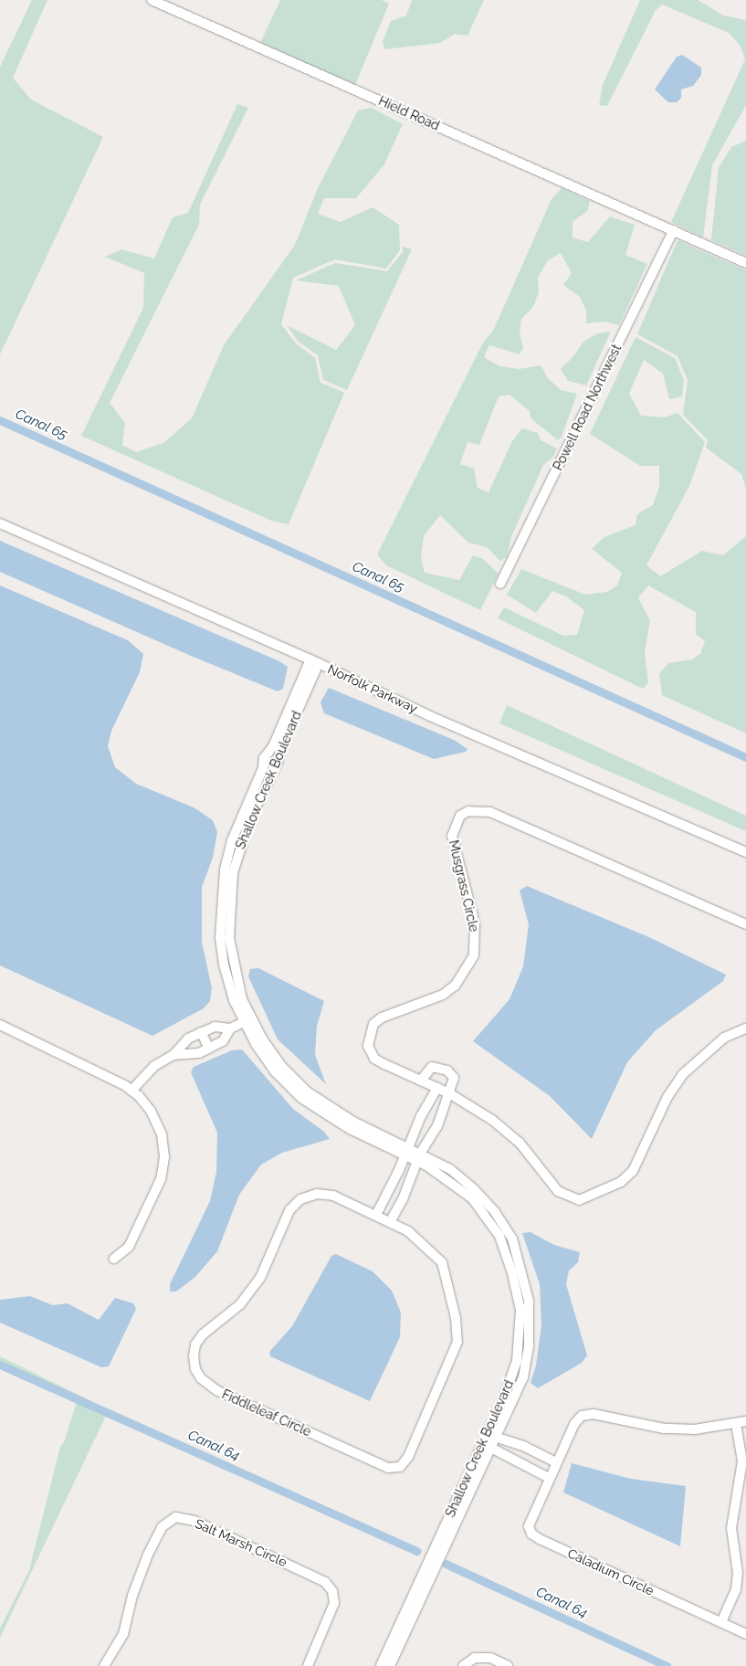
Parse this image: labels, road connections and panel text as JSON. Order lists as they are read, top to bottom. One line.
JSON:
{"streets":{"street":["Hield Road","Powell Road Northwest","Norfolk Parkway","Shallow Creek Boulevard","Musgrass Circle","Fiddleleaf Circle","Salt Marsh Circle","Caladium Circle"]},"crossings":[["Hield Road","Powell Road Northwest"],["Norfolk Parkway","Shallow Creek Boulevard"]],"water":["Canal 65","Canal 64"]}
